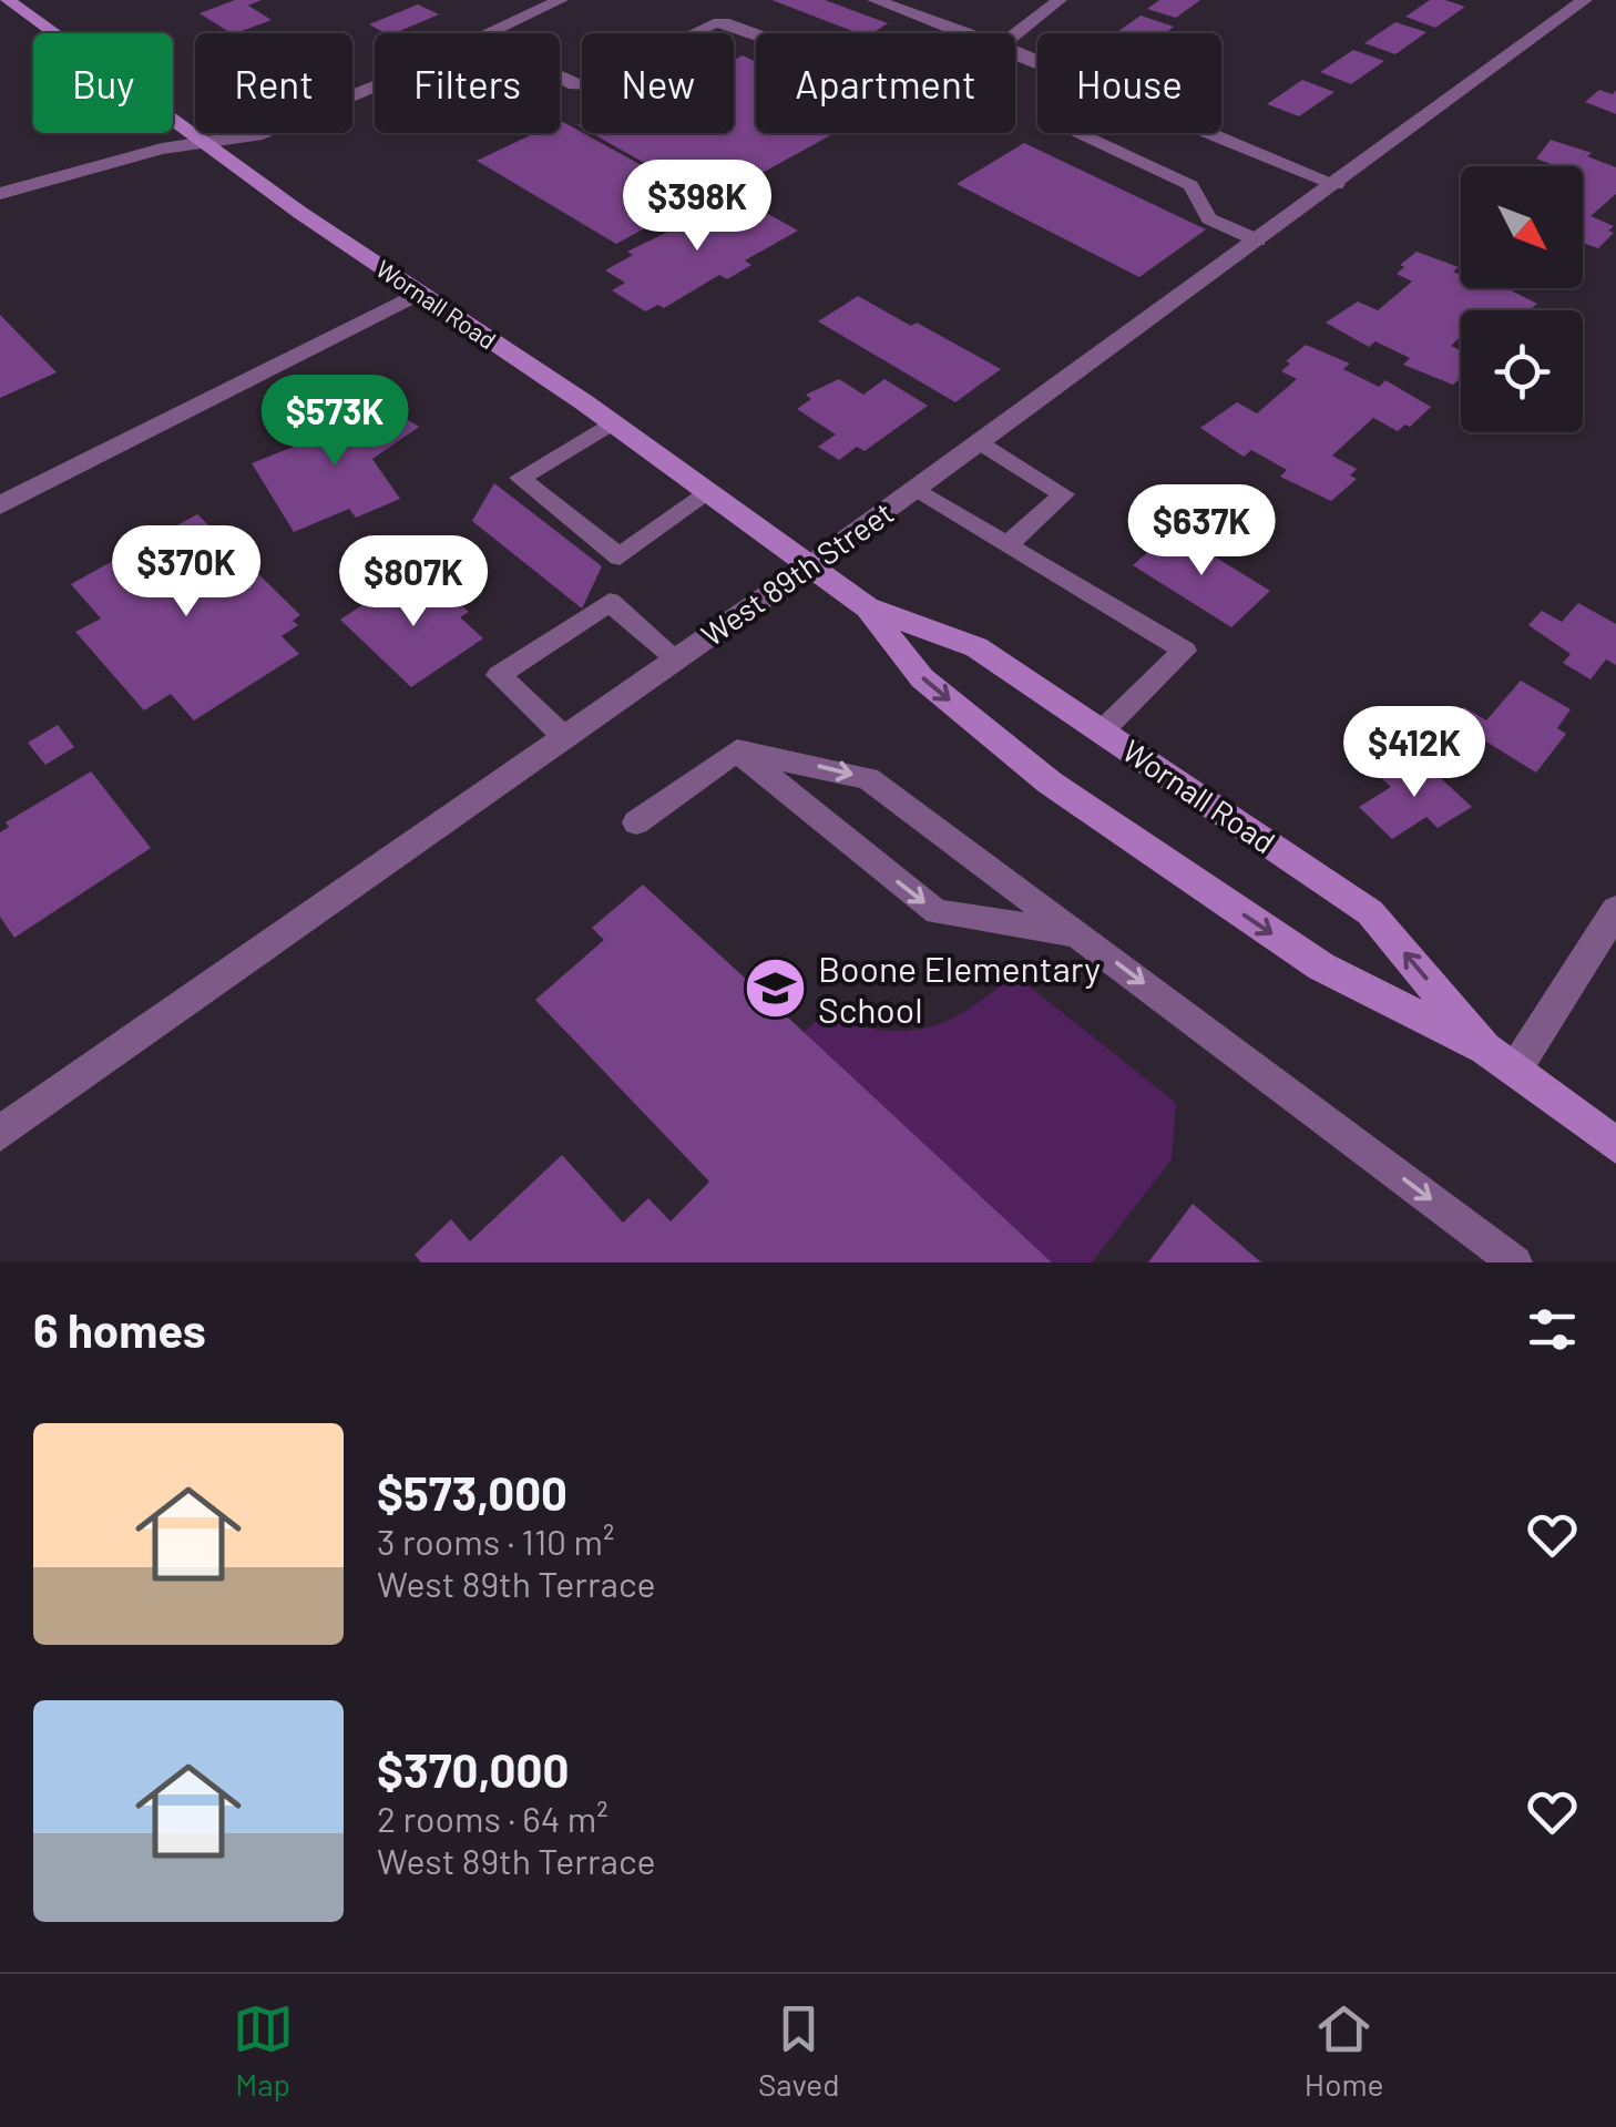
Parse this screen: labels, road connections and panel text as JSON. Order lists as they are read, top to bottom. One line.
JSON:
{"streets":{"main road":["Wornall Road"],"street":["West 89th Street"]},"crossings":[["Wornall Road","West 89th Street"]],"places":{"school or university":["Boone Elementary School"]},"north":"bottom right","page":{"chip":["Buy","Rent","Filters","New","Apartment","House"],"price":["$398K","$573K","$637K","$370K","$807K","$412K"],"heading":"6 homes","list":[{"name":"$573,000","note":"3 rooms · 110 m² · West 89th Terrace"},{"name":"$370,000","note":"2 rooms · 64 m² · West 89th Terrace"}],"tabs":["Map","Saved","Home"]}}
